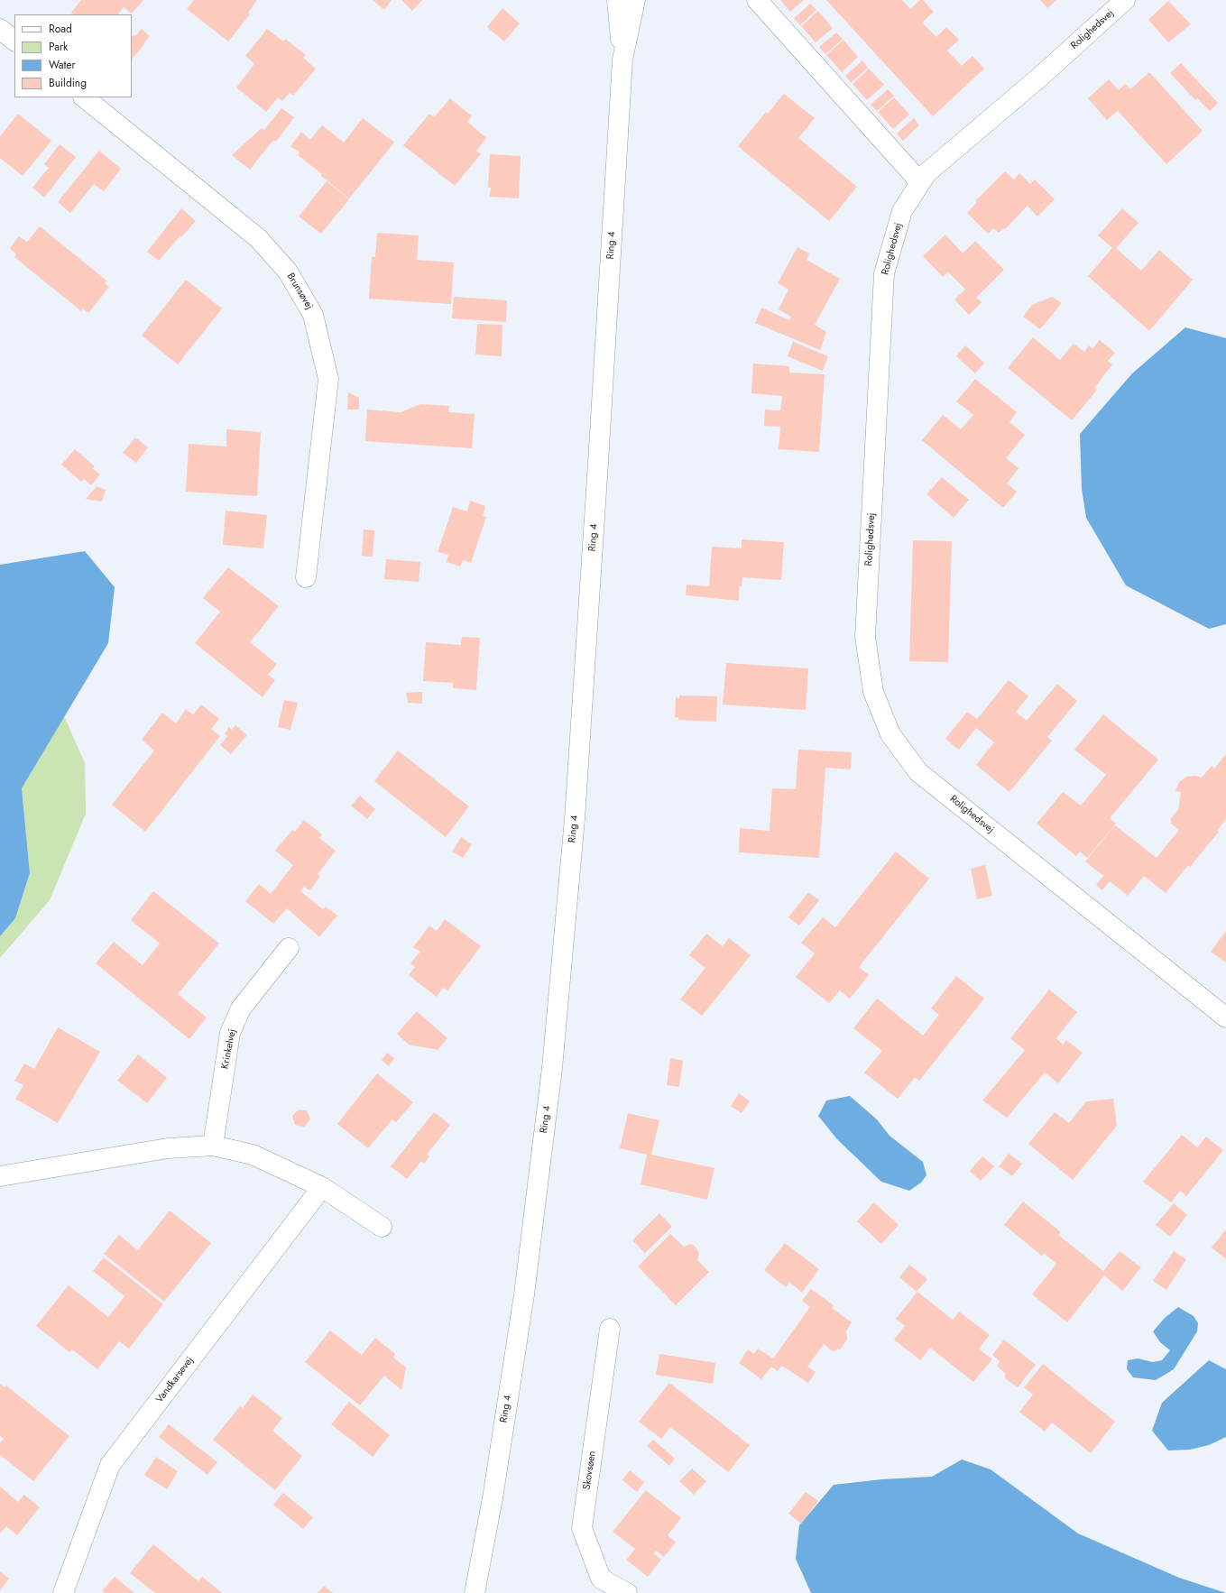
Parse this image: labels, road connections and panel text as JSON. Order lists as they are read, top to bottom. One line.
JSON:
{"streets":{"street":["Rolighedsvej","Ring 4","Brunsøvej","Krinkelvej","Vandkarsevej","Skovsøen"]},"legend":["Road","Park","Water","Building"]}
